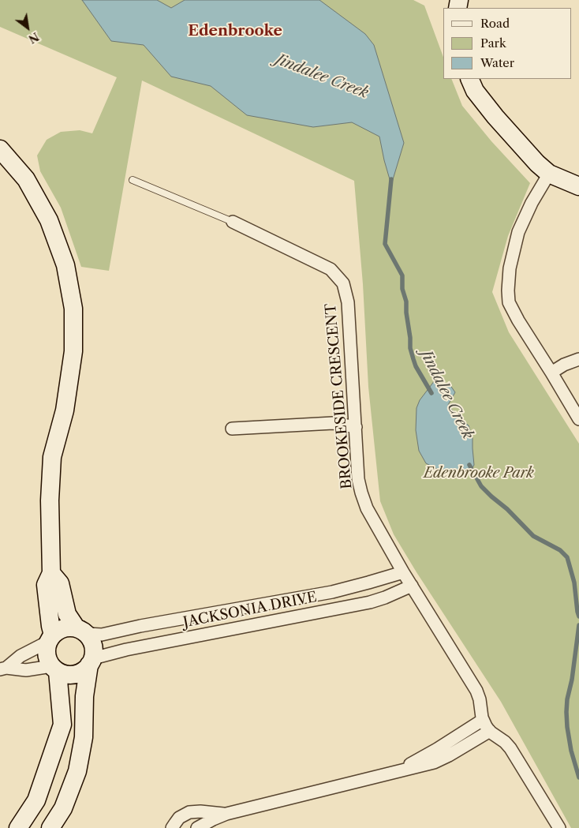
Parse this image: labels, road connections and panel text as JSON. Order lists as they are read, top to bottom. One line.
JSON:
{"streets":{"street":["BROOKESIDE CRESCENT","JACKSONIA DRIVE"]},"crossings":[["BROOKESIDE CRESCENT","JACKSONIA DRIVE"]],"districts":["Edenbrooke"],"water":["Jindalee Creek"],"parks":["Edenbrooke Park"],"legend":["Road","Park","Water"],"north":"bottom right"}
